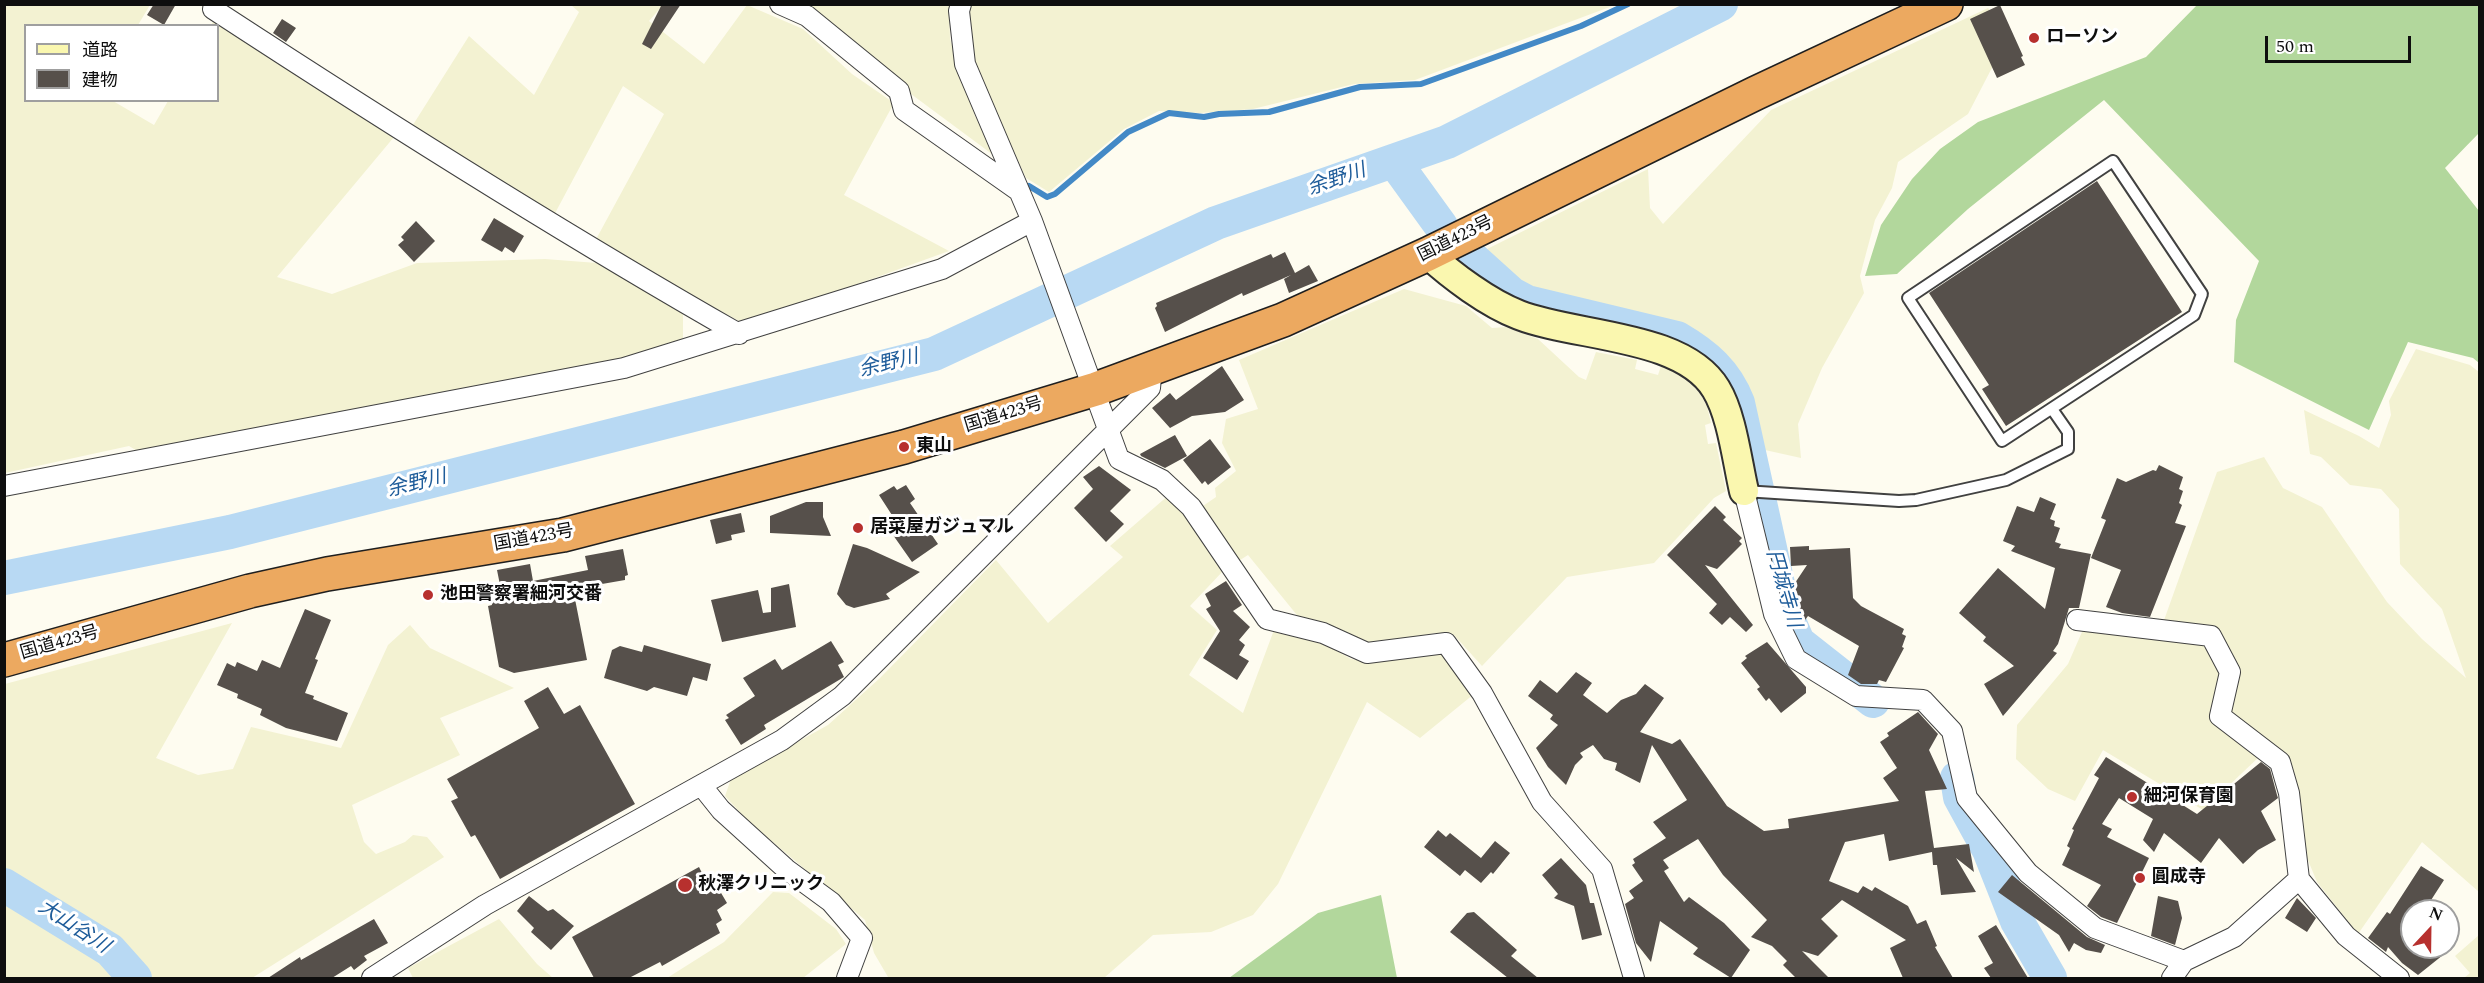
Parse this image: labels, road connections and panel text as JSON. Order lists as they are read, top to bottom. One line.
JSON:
{"streets":{"highway":["国道423号"]},"water":["余野川","円城寺川","大山谷川"],"places":["ローソン","東山","居菜屋ガジュマル","池田警察署細河交番","細河保育園","圓成寺","秋澤クリニック"],"legend":["道路","建物"],"scale_bar":"50 m","north":"top"}
